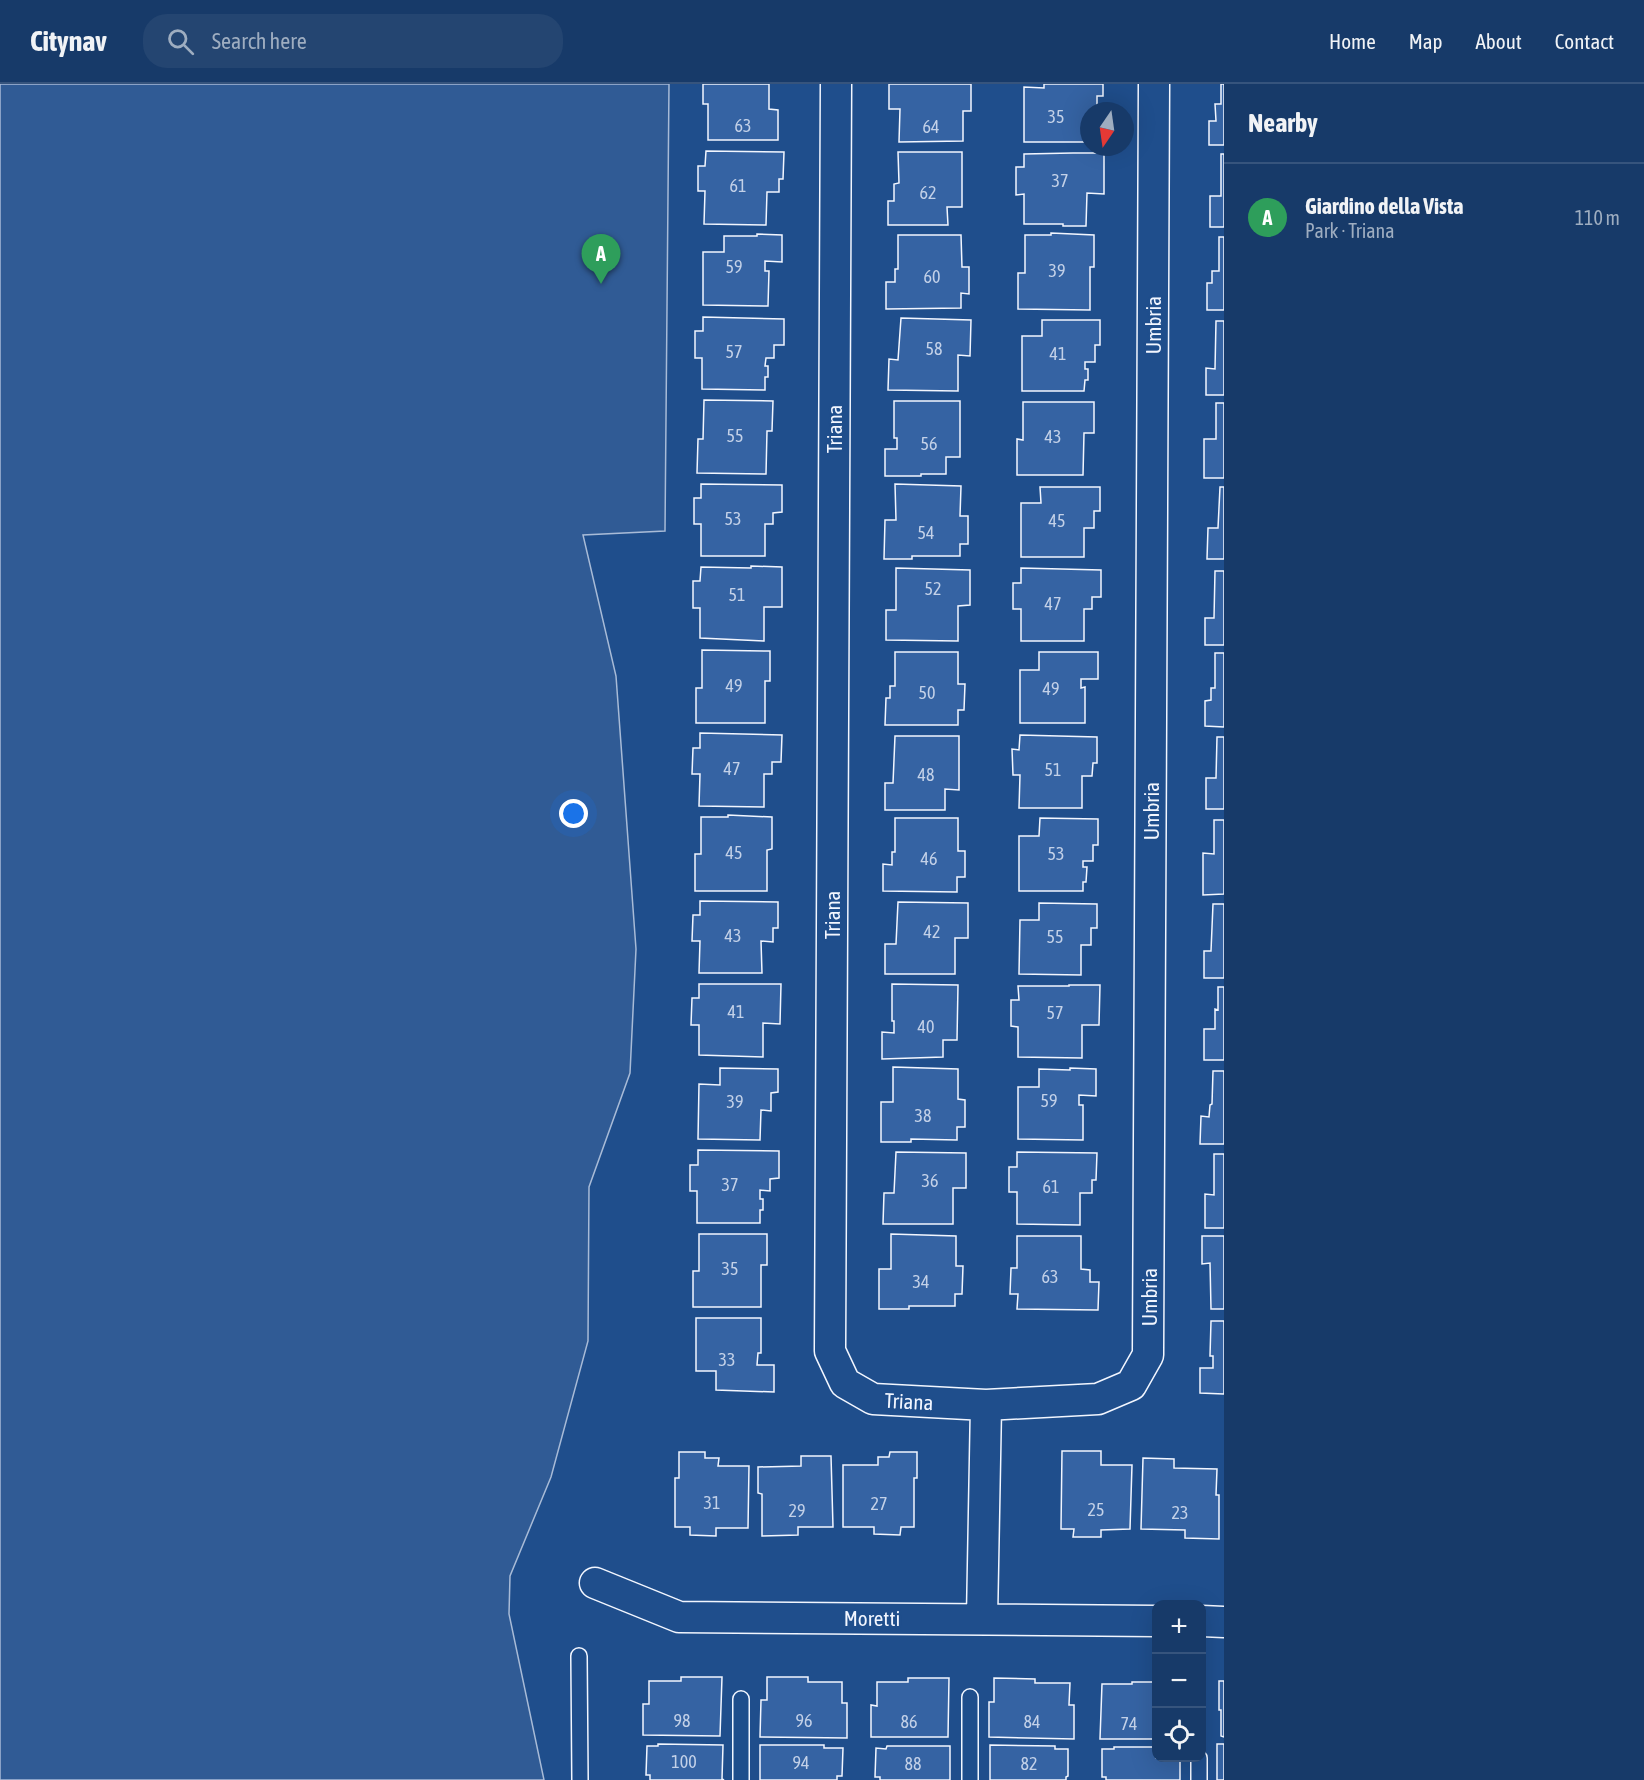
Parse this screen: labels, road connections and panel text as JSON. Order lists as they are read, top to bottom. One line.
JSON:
{"streets":{"street":["Umbria","Triana","Moretti"]},"crossings":[["Umbria","Triana"]],"house_numbers":["35","63","64","37","61","62","59","39","60","58","57","41","55","43","56","53","45","54","52","51","47","49","49","50","47","51","48","45","53","46","42","43","55","41","57","40","59","39","38","36","37","61","35","63","34","33","31","27","25","29","23","98","96","86","84","74","100","94","88","82"],"north":"bottom","page":{"header":"Citynav","search":"Search here","nav":["Home","Map","About","Contact"],"heading":"Nearby","list":[{"mark":"A","name":"Giardino della Vista","note":"Park · Triana","value":"110 m"}],"pins":"A","map_buttons":["+","−"]}}
